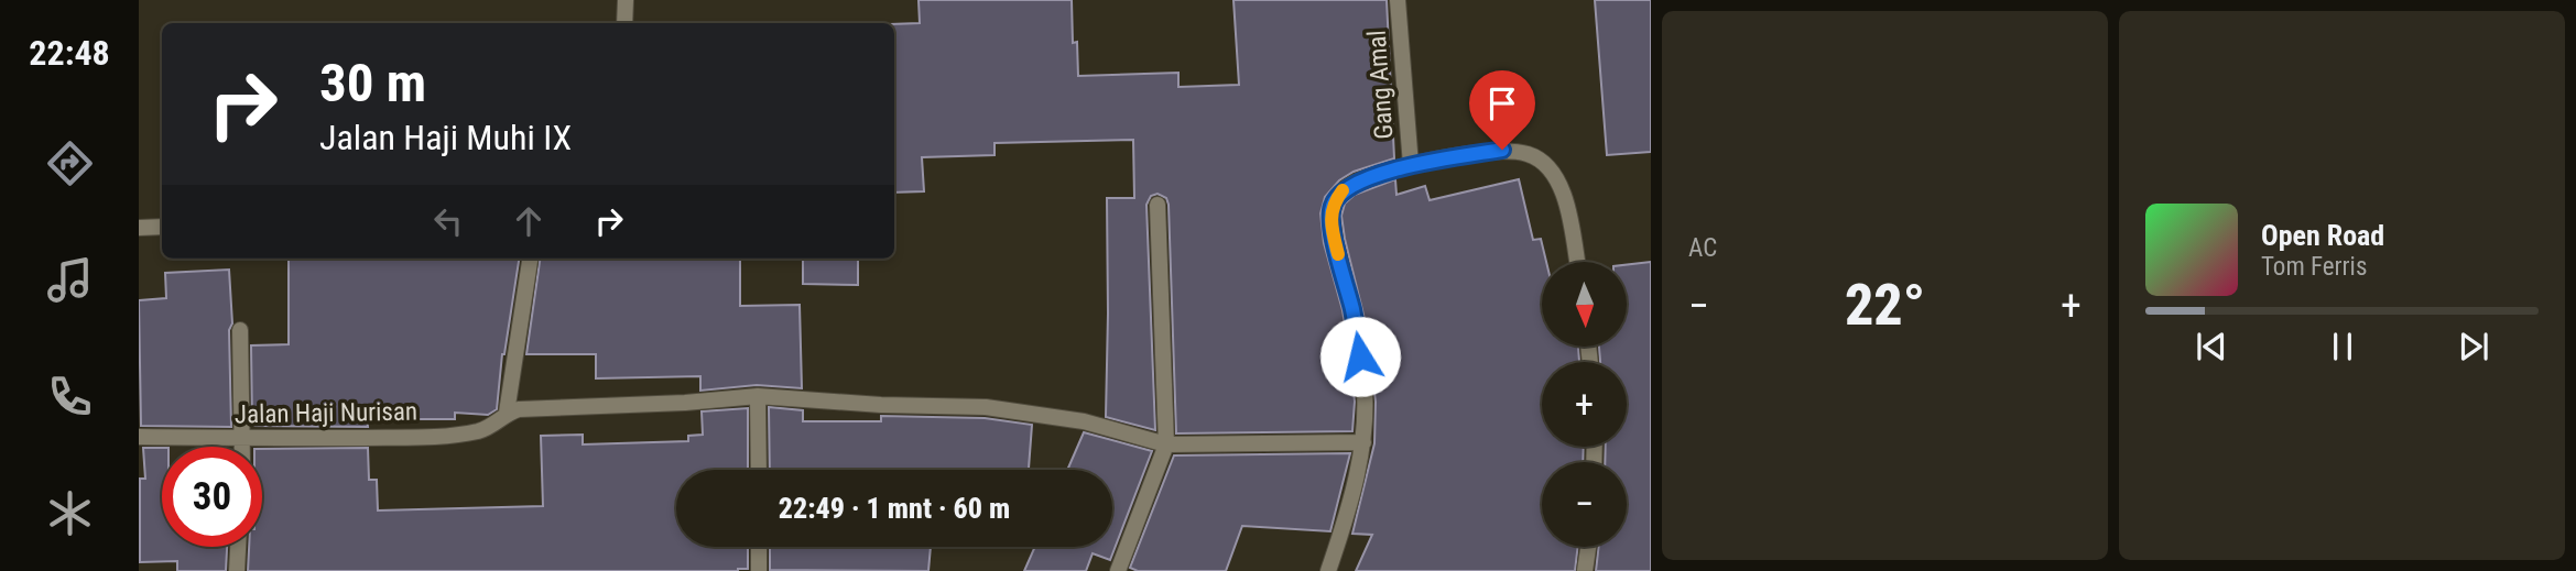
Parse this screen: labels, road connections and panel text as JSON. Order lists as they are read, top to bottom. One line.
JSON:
{"streets":{"street":["Gang Amal","Jalan Haji Nurisan"]},"north":"bottom","page":{"tabs":"22:48","tile":"AC","turn":["30 m","Jalan Haji Muhi IX"],"song":["Open Road","Tom Ferris"],"map_buttons":["+","−"],"heat":["−","22°","+"],"limit":"30","trip":"22:49 · 1 mnt · 60 m"}}
